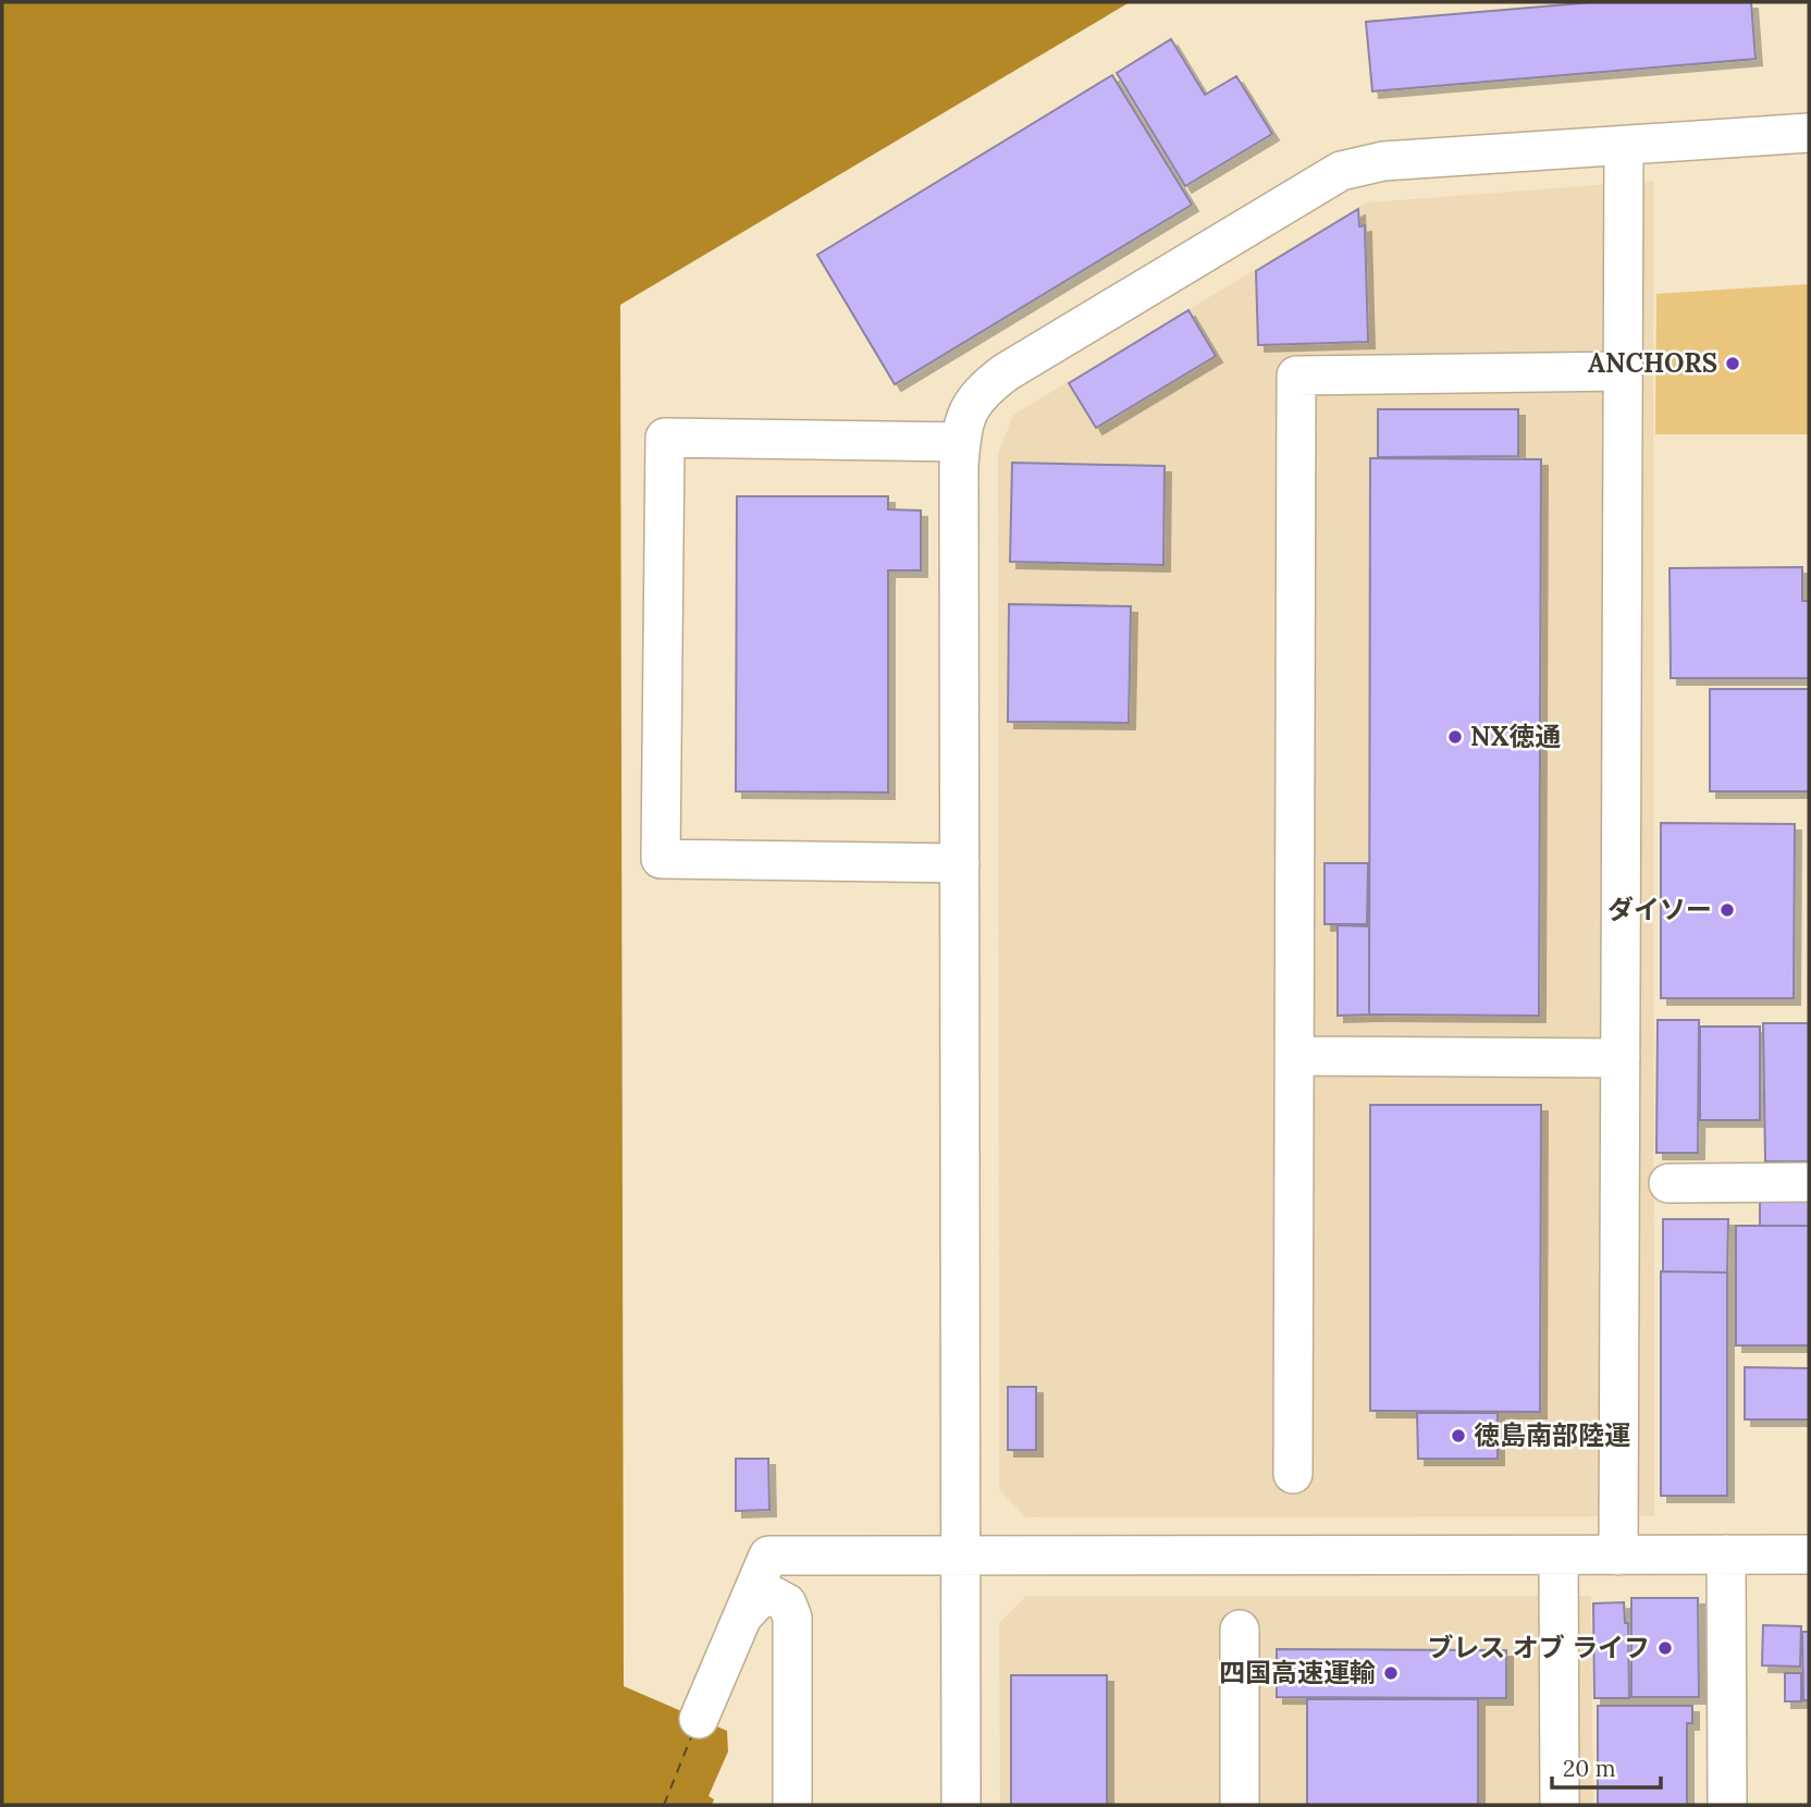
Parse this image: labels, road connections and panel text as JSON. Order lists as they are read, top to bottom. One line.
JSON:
{"places":["ANCHORS","NX徳通","ダイソー","徳島南部陸運","ブレス オブ ライフ","四国高速運輸"],"scale_bar":"20 m"}
